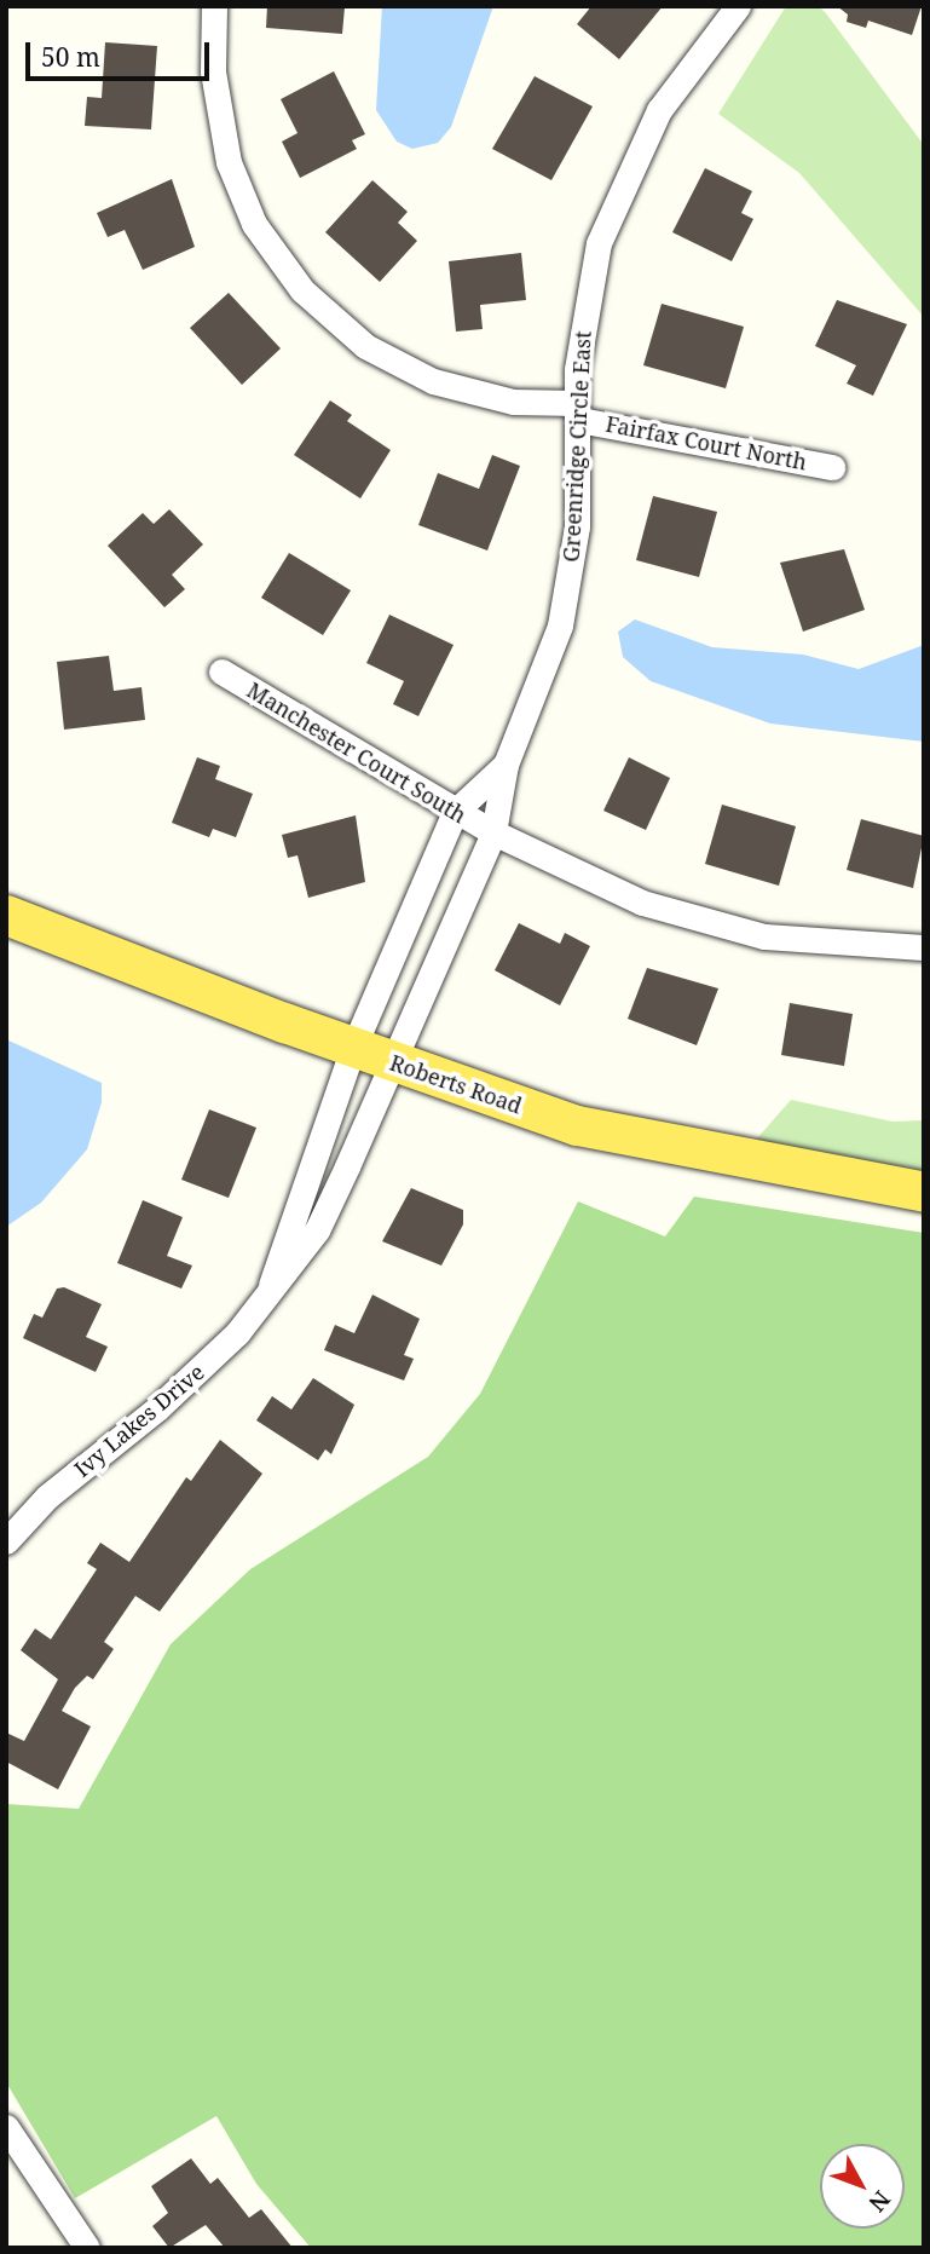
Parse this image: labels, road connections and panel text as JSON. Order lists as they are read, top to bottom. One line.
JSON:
{"streets":{"main road":["Roberts Road"],"street":["Fairfax Court North","Greenridge Circle East","Manchester Court South","Ivy Lakes Drive"]},"crossings":[["Fairfax Court North","Greenridge Circle East"],["Greenridge Circle East","Manchester Court South"],["Greenridge Circle East","Roberts Road"],["Greenridge Circle East","Ivy Lakes Drive"],["Roberts Road","Ivy Lakes Drive"]],"scale_bar":"50 m","north":"bottom right"}
